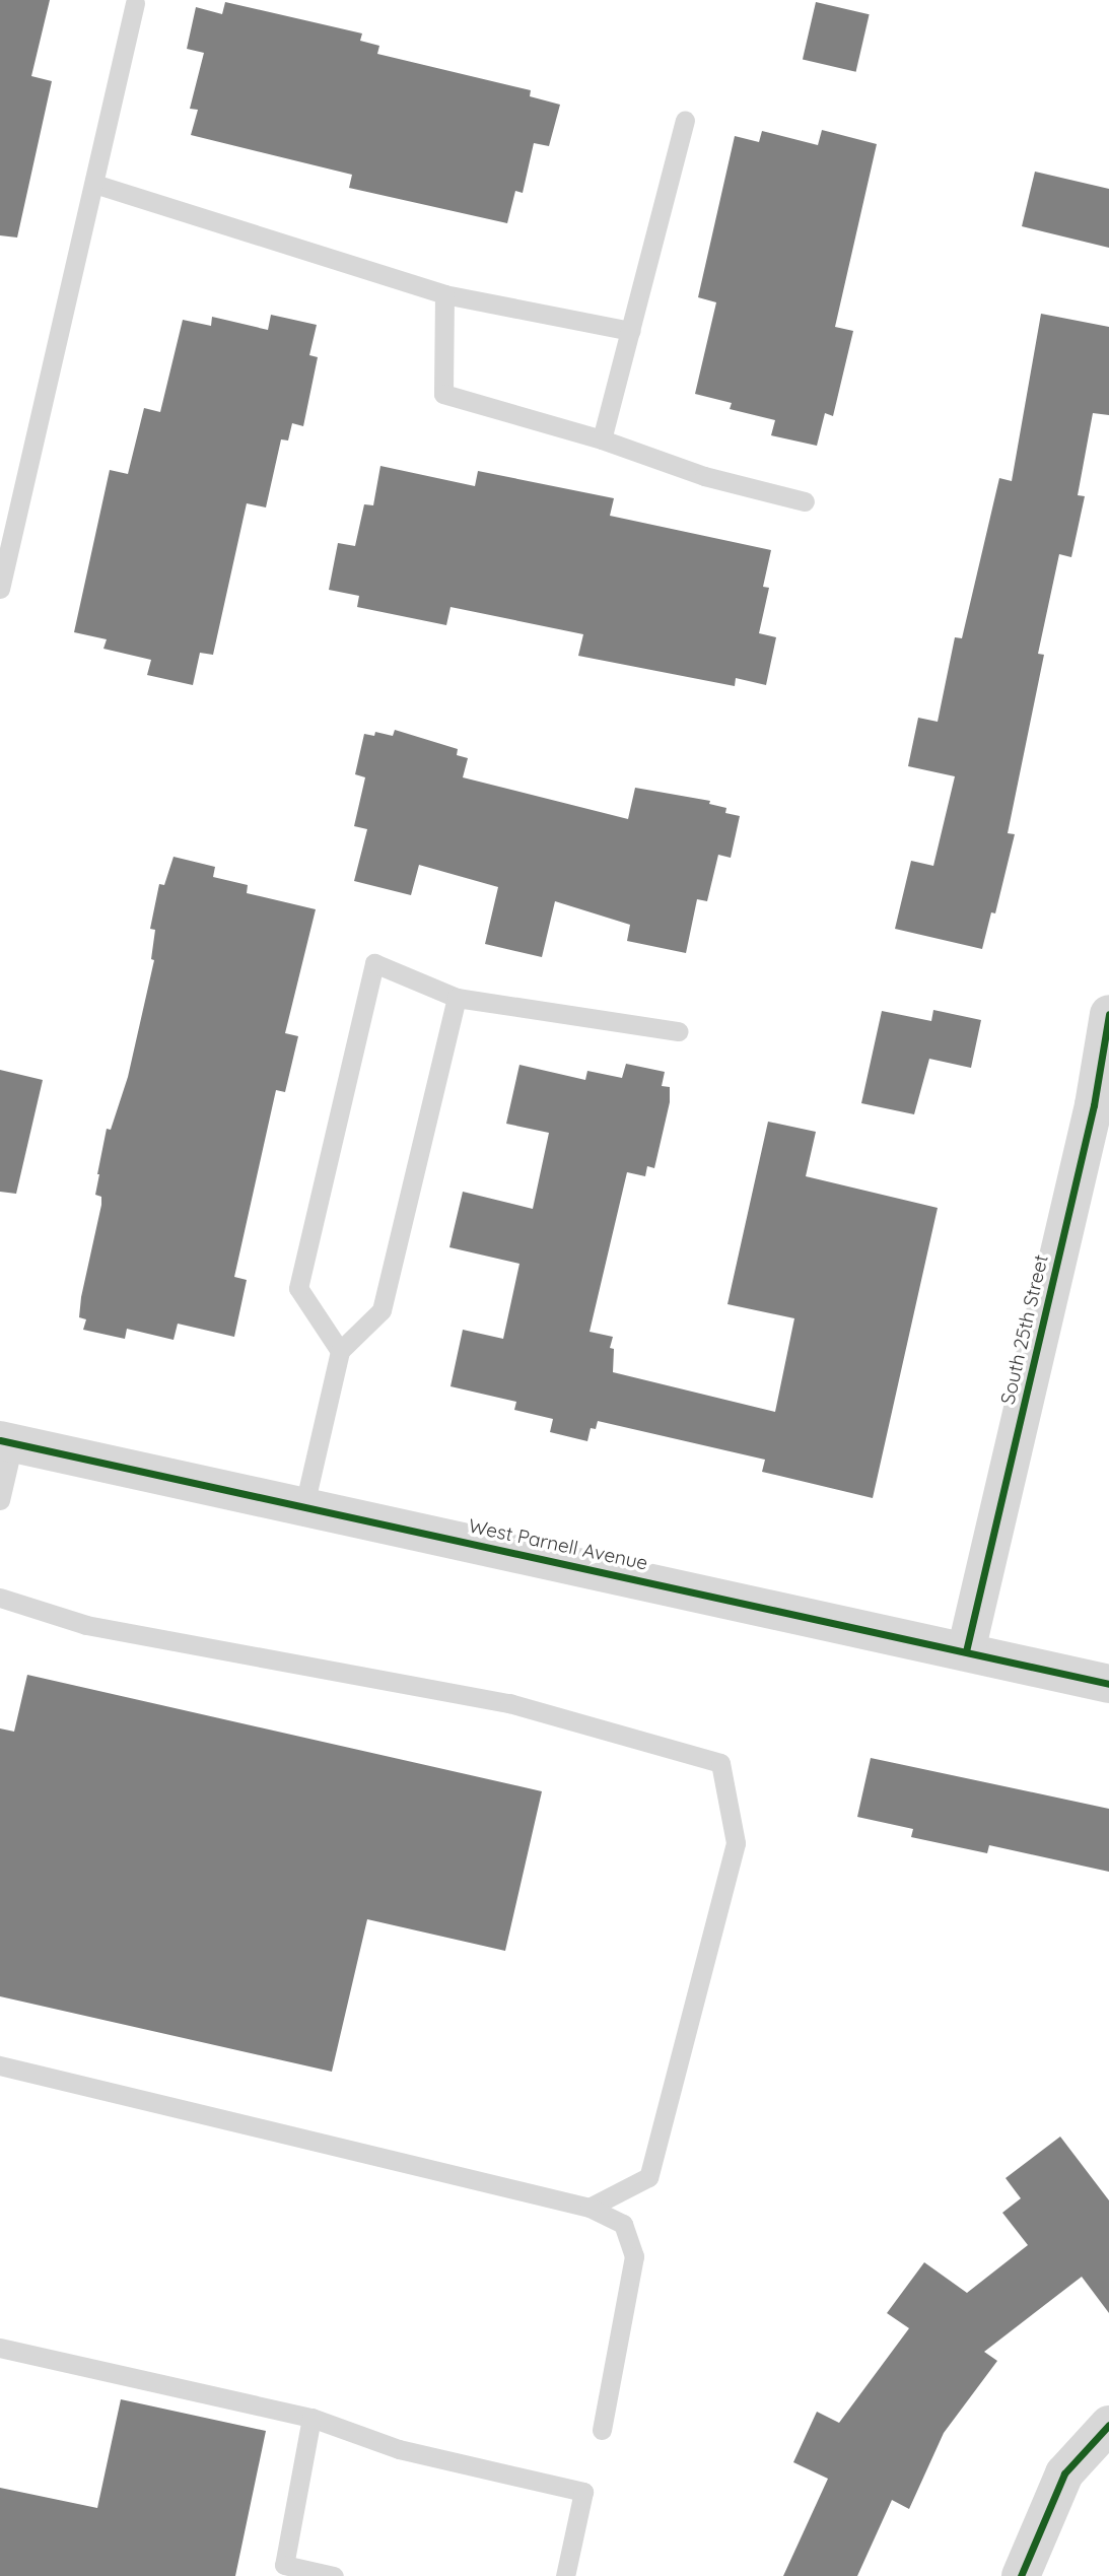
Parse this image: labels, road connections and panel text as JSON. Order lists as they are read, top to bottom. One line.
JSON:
{"streets":{"street":["South 25th Street","West Parnell Avenue"]},"crossings":[["South 25th Street","West Parnell Avenue"]]}
